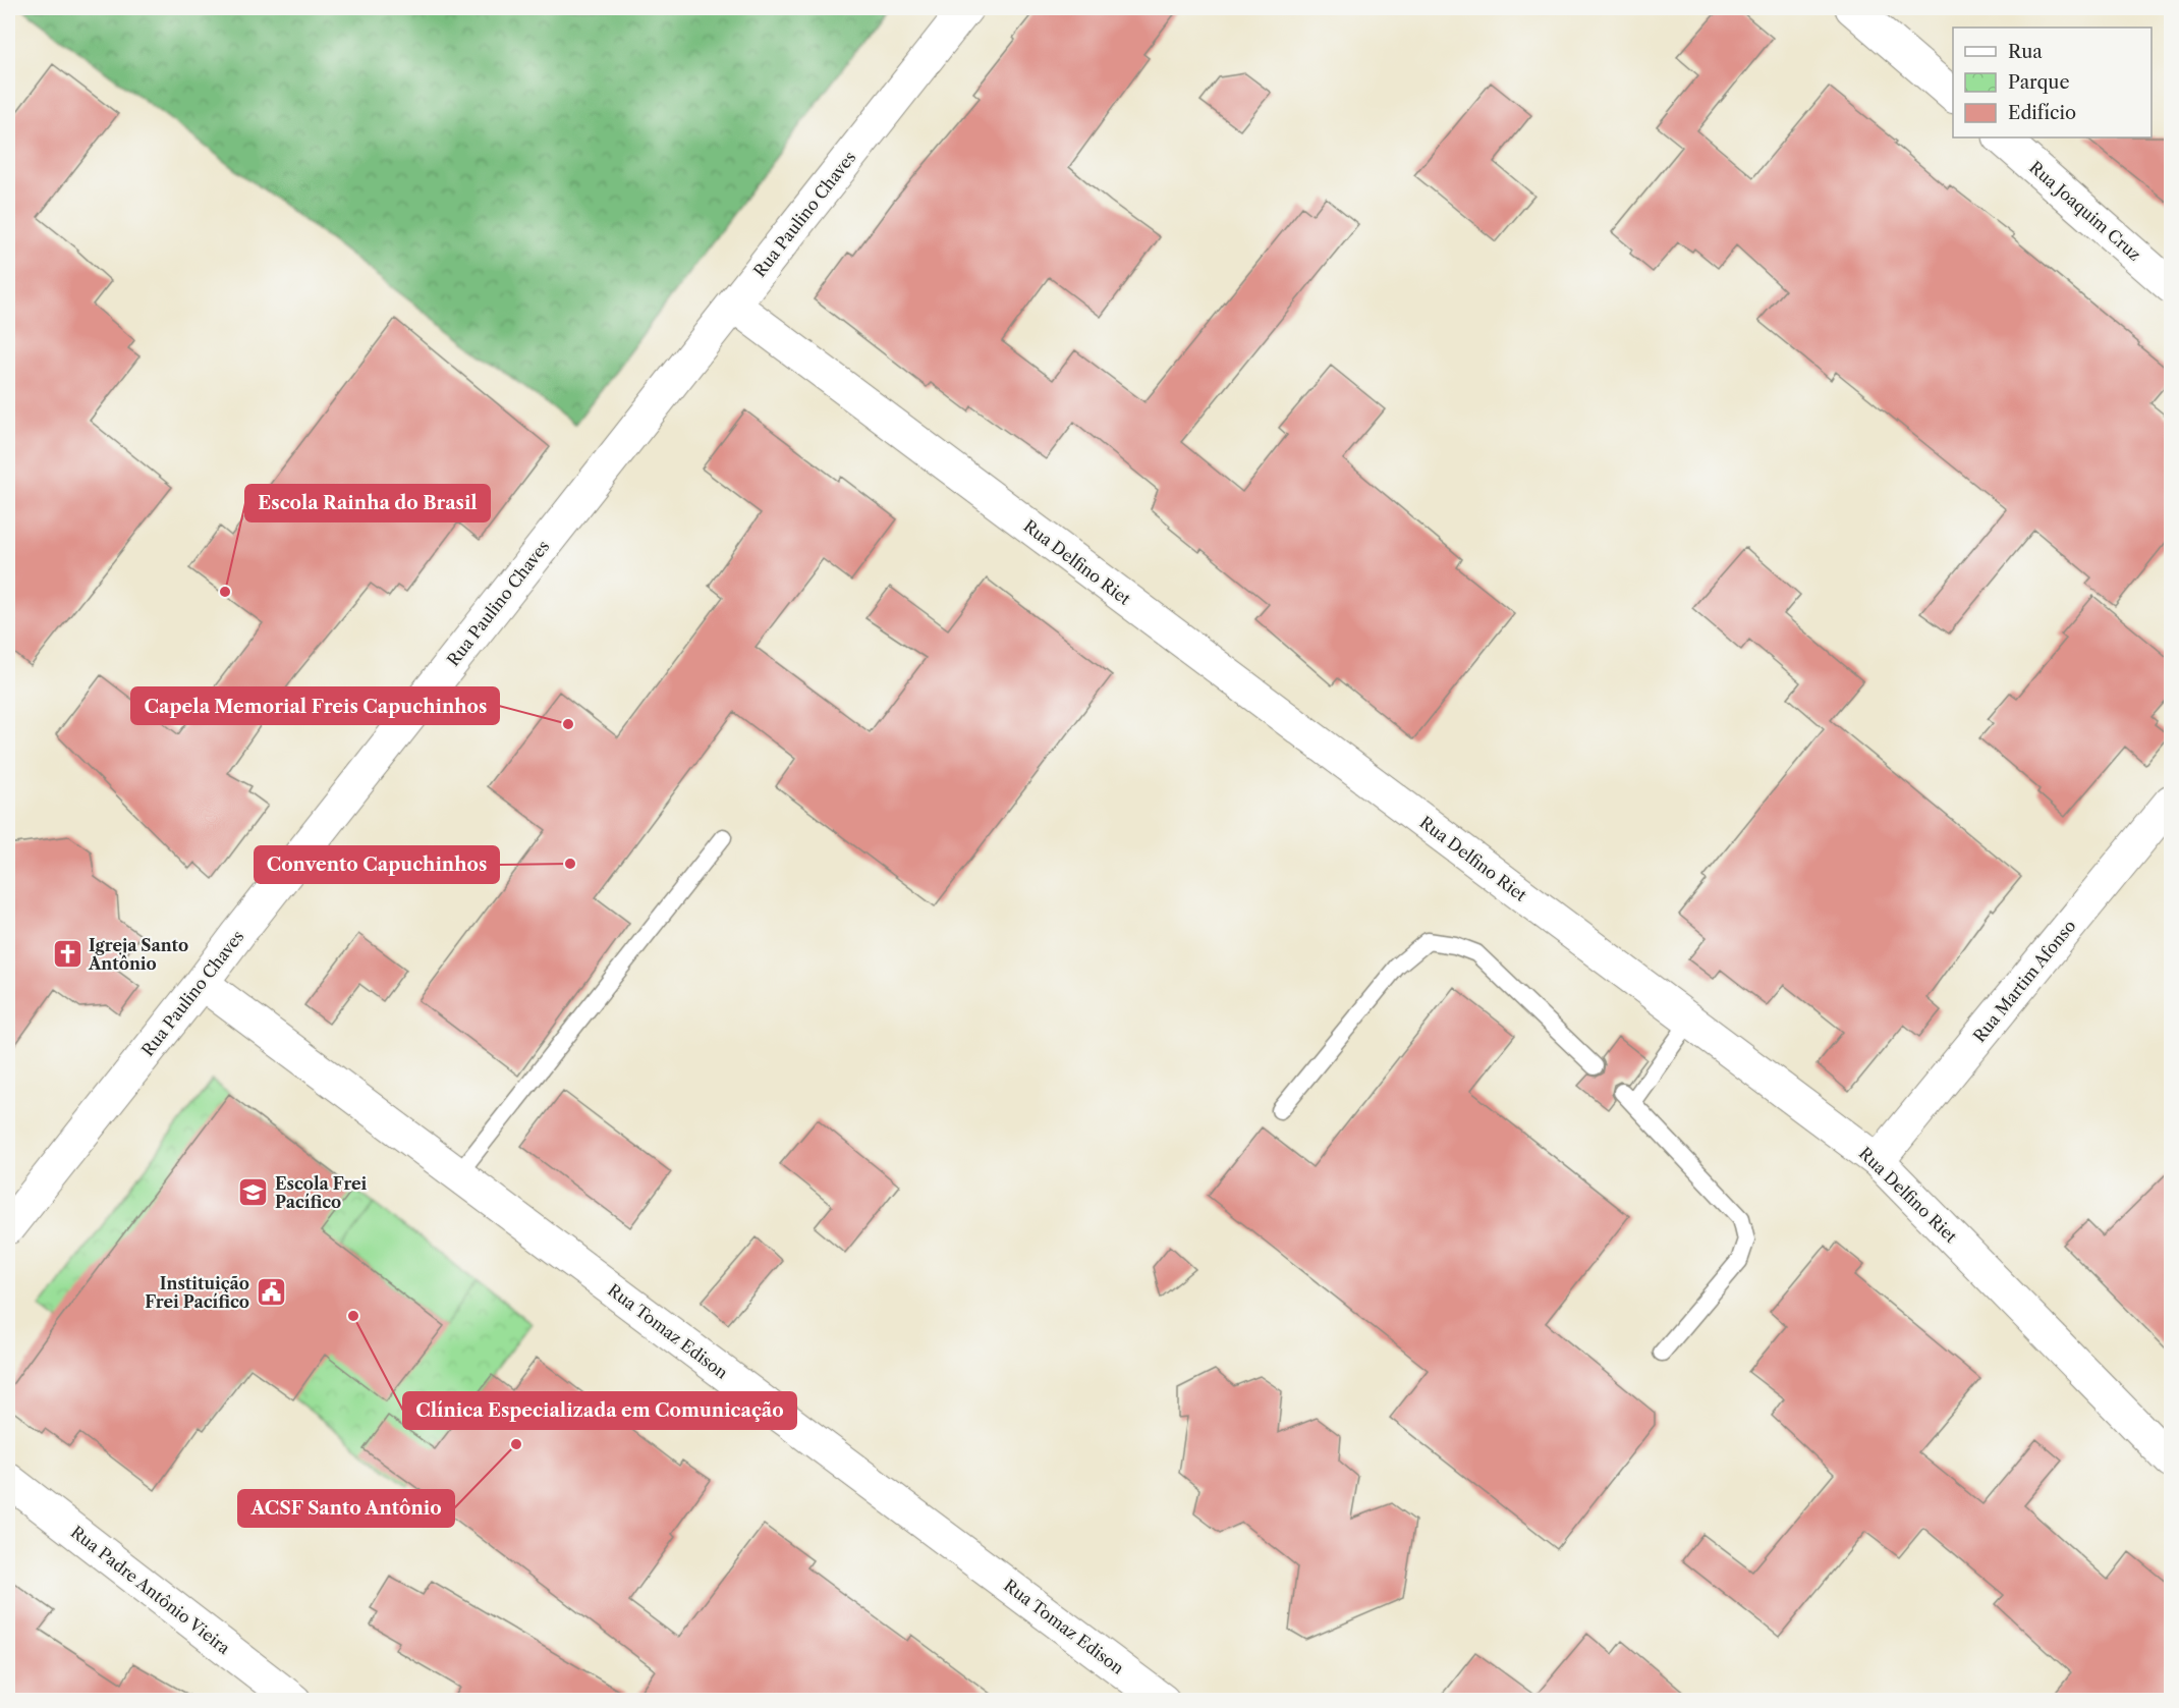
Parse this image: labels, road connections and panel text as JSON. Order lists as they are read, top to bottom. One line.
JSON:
{"streets":{"street":["Rua Joaquim Cruz","Rua Paulino Chaves","Rua Delfino Riet","Rua Martim Afonso","Rua Tomaz Edison","Rua Padre Antônio Vieira"]},"crossings":[["Rua Paulino Chaves","Rua Delfino Riet"],["Rua Paulino Chaves","Rua Tomaz Edison"],["Rua Delfino Riet","Rua Martim Afonso"]],"places":{"other":["Escola Rainha do Brasil","Capela Memorial Freis Capuchinhos","Convento Capuchinhos","Clínica Especializada em Comunicação","ACSF Santo Antônio"],"church":["Igreja Santo Antônio"],"school or university":["Escola Frei Pacífico"],"public building":["Instituição Frei Pacífico"]},"legend":["Rua","Parque","Edifício"]}
